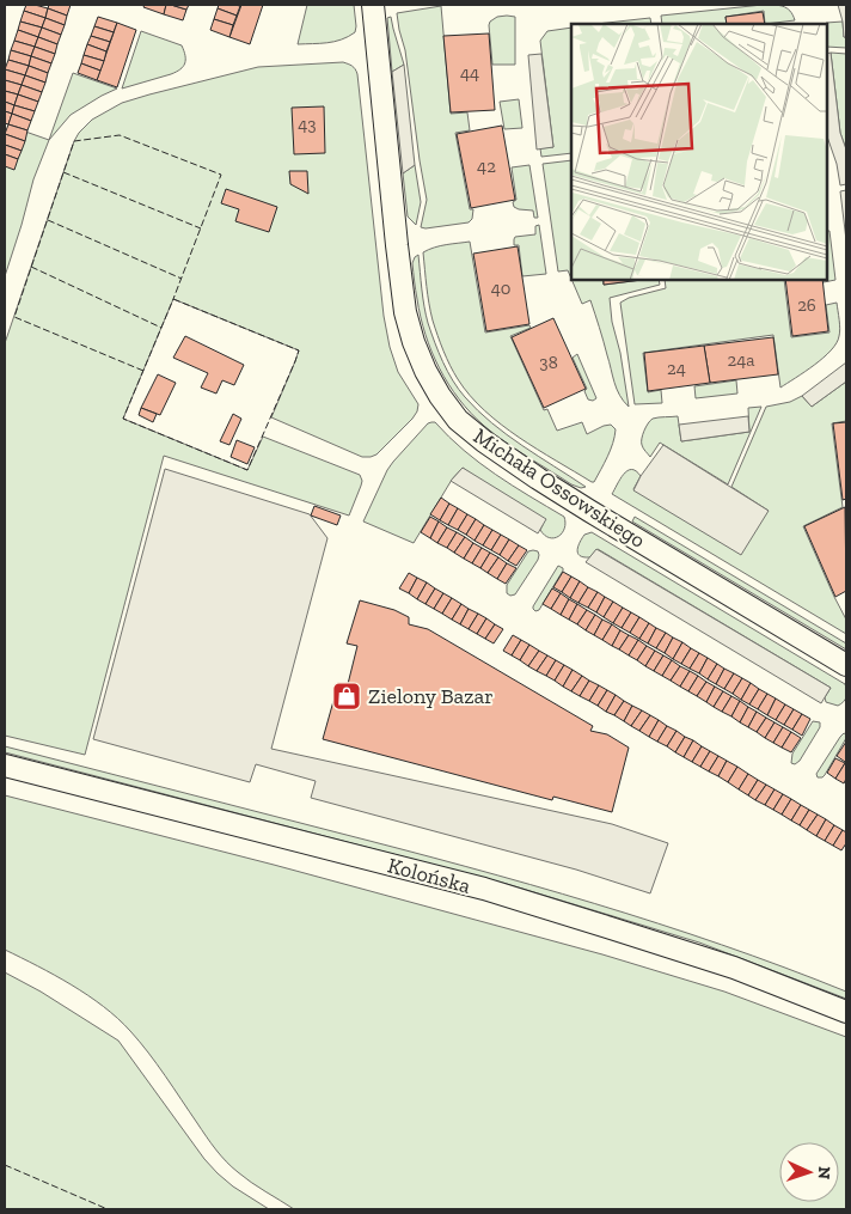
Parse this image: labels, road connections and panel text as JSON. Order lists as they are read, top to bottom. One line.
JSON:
{"streets":{"street":["Michała Ossowskiego","Kolońska"]},"places":{"shop":["Zielony Bazar"]},"house_numbers":["44","43","42","40","26","24a","38","24"],"north":"right"}
